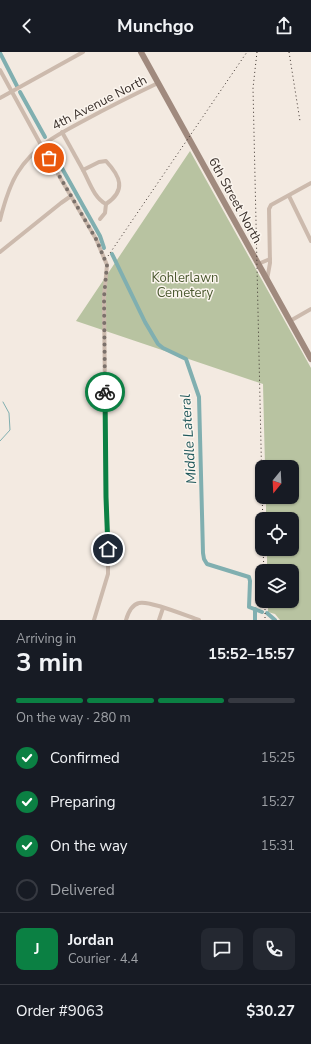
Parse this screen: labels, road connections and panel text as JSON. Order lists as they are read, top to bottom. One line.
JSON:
{"streets":{"street":["4th Avenue North","6th Street North"]},"crossings":[["4th Avenue North","6th Street North"]],"water":["Middle Lateral"],"parks":["Kohlerlawn Cemetery"],"north":"bottom","page":{"header":"Munchgo","heading":["3 min","Arriving in","15:52–15:57"],"panel":["Jordan","Courier · 4.4","Order #9063","$30.27"],"bar":"On the way · 280 m","list":[["Confirmed","15:25"],["Preparing","15:27"],["On the way","15:31"],"Delivered"],"round":"J"}}
